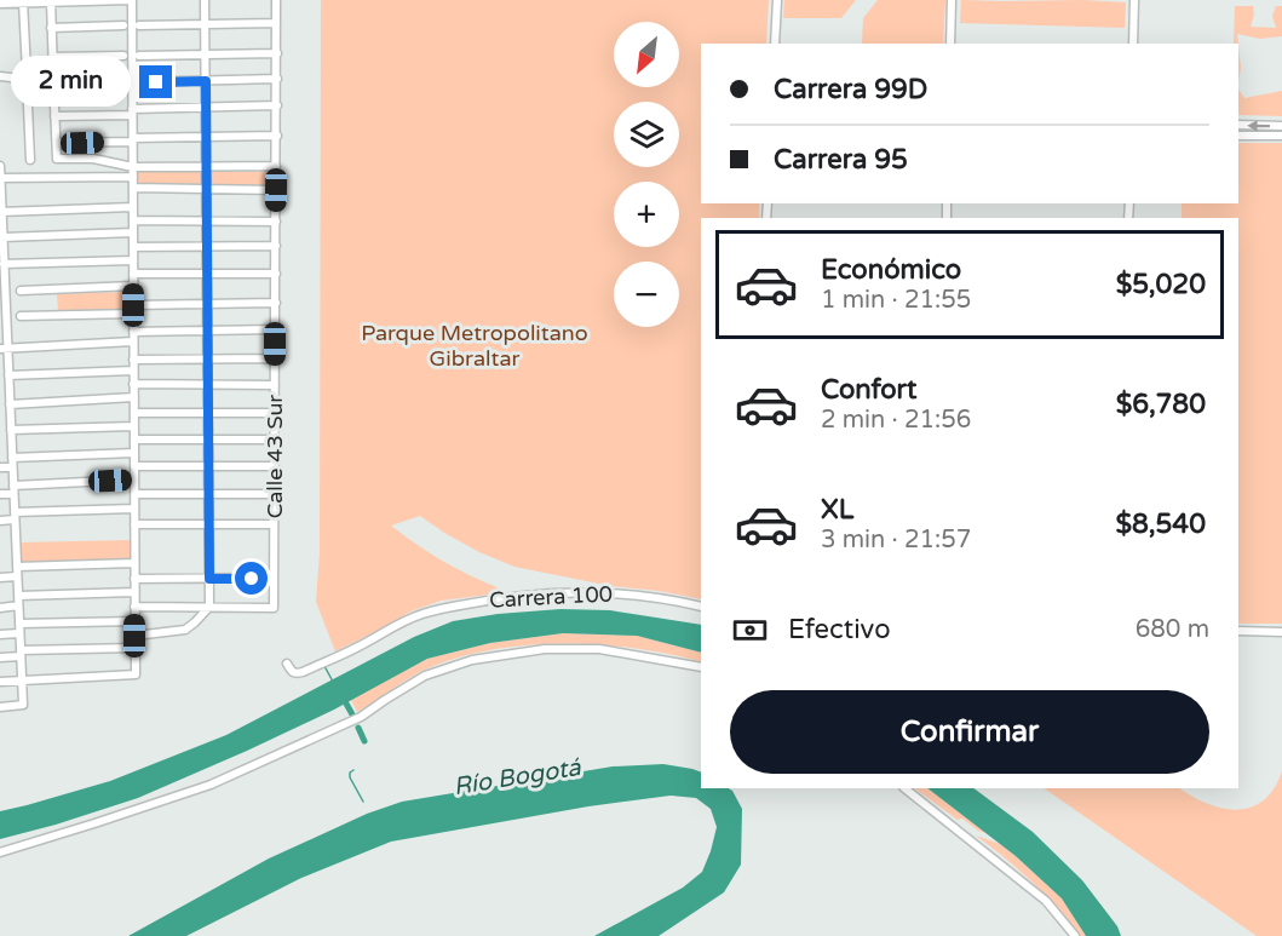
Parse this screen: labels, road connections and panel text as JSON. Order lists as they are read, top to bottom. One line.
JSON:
{"streets":{"street":["Calle 43 Sur","Carrera 100"]},"water":["Río Bogotá"],"parks":["Parque Metropolitano Gibraltar"],"north":"bottom left","page":{"map_buttons":["+","−"],"banner":["Carrera 99D","Carrera 95"],"bubble":"2 min","list":[{"name":"Económico","note":"1 min · 21:55","value":"$5,020"},{"name":"Confort","note":"2 min · 21:56","value":"$6,780"},{"name":"XL","note":"3 min · 21:57","value":"$8,540"}],"pay":["Efectivo","680 m"],"buttons":"Confirmar"}}
